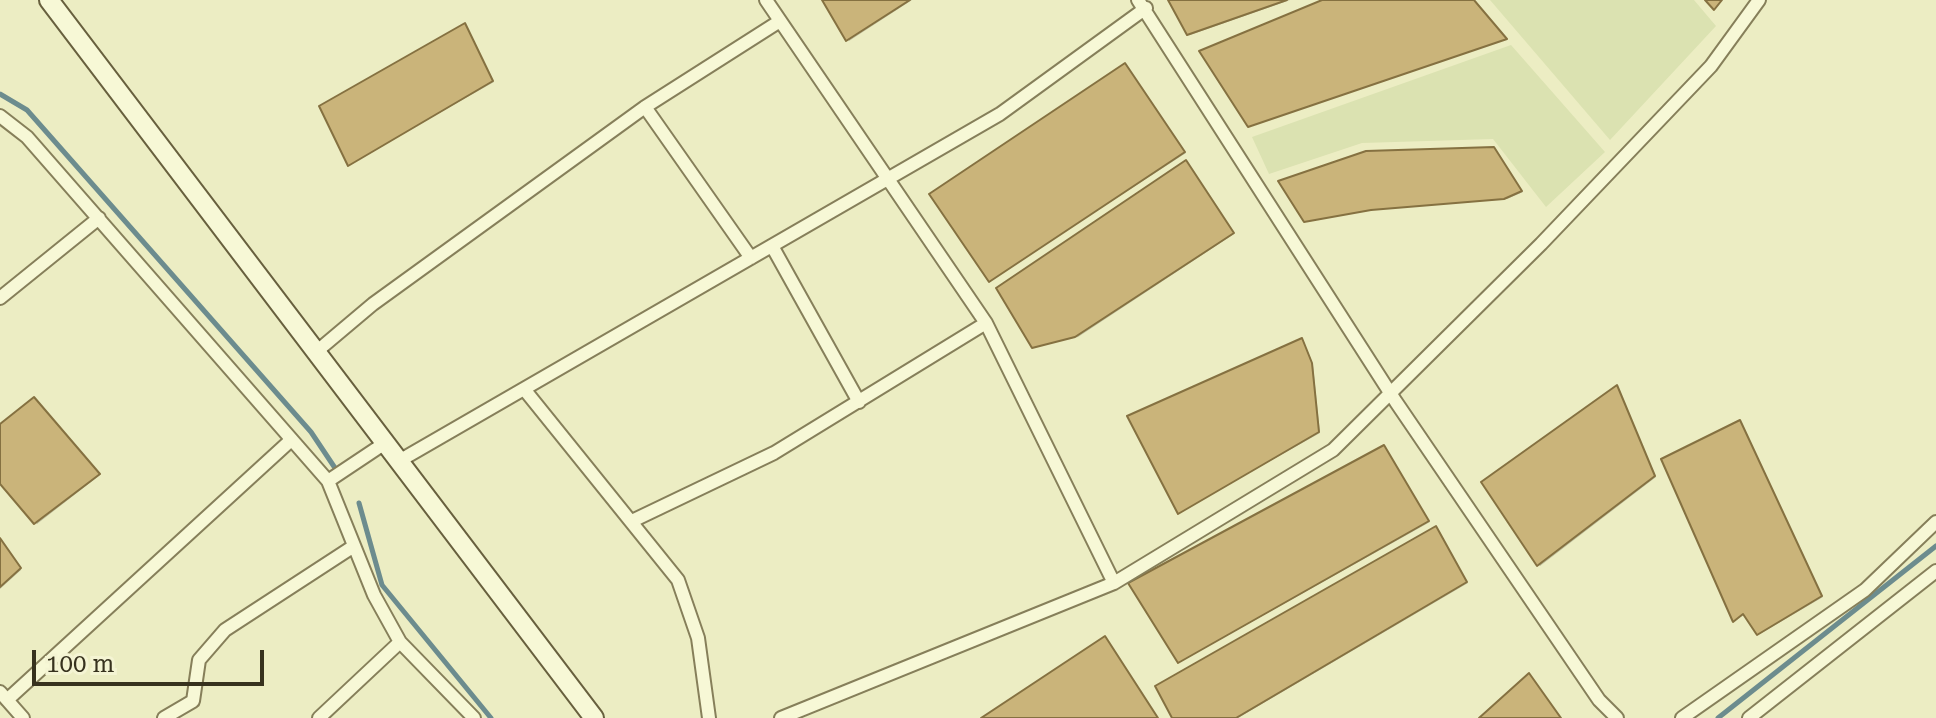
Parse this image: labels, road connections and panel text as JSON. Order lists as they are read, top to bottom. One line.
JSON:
{"scale_bar":"100 m"}
